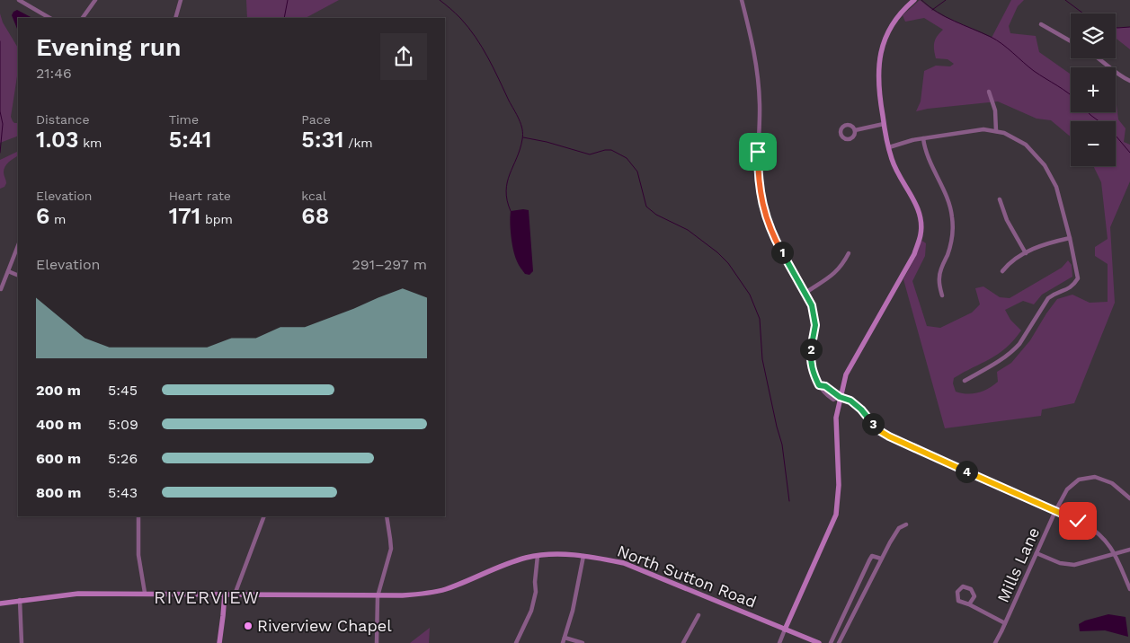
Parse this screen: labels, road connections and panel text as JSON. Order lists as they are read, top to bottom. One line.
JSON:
{"streets":{"main road":["North Sutton Road"],"street":["Mills Lane"]},"districts":["RIVERVIEW"],"places":["Riverview Chapel"],"page":{"map_buttons":["+","−"],"heading":["Evening run","21:46"],"stats":[["Distance","1.03 km"],["Time","5:41"],["Pace","5:31 /km"],["Elevation","6 m"],["Heart rate","171 bpm"],["kcal","68"]],"pins":["1","2","3","4"],"chart":["Elevation","291–297 m"],"list":[{"name":"200 m","note":"5:45"},{"name":"400 m","note":"5:09"},{"name":"600 m","note":"5:26"},{"name":"800 m","note":"5:43"}]}}
